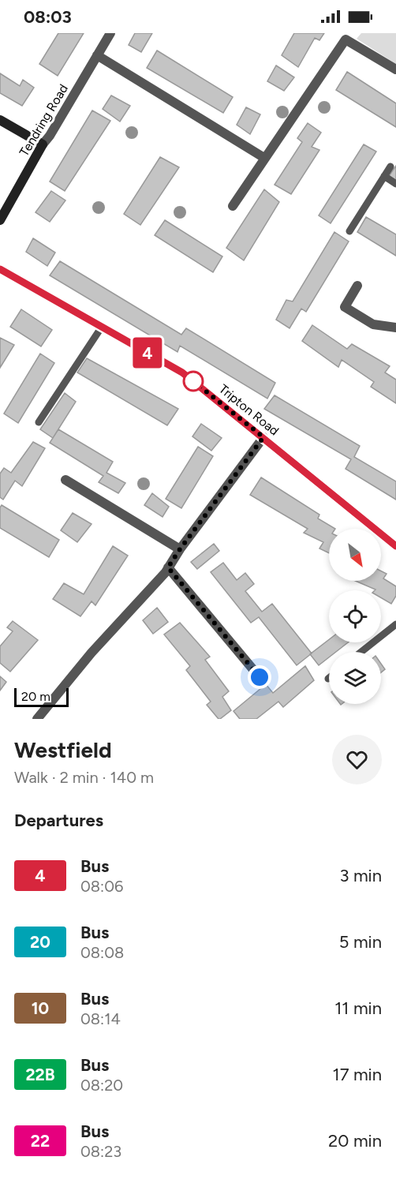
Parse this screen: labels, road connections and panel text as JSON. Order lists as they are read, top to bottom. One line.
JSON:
{"streets":{"street":["Tendring Road","Tripton Road"]},"lines":["bus line 4"],"scale_bar":"20 m","north":"bottom right","page":{"status":"08:03","on_map":"4","scale":"20 m","heading":[["Westfield","Walk · 2 min · 140 m"],"Departures"],"list":[{"mark":"4","name":"Bus","note":"08:06","value":"3 min"},{"mark":"20","name":"Bus","note":"08:08","value":"5 min"},{"mark":"10","name":"Bus","note":"08:14","value":"11 min"},{"mark":"22B","name":"Bus","note":"08:20","value":"17 min"},{"mark":"22","name":"Bus","note":"08:23","value":"20 min"}]}}
